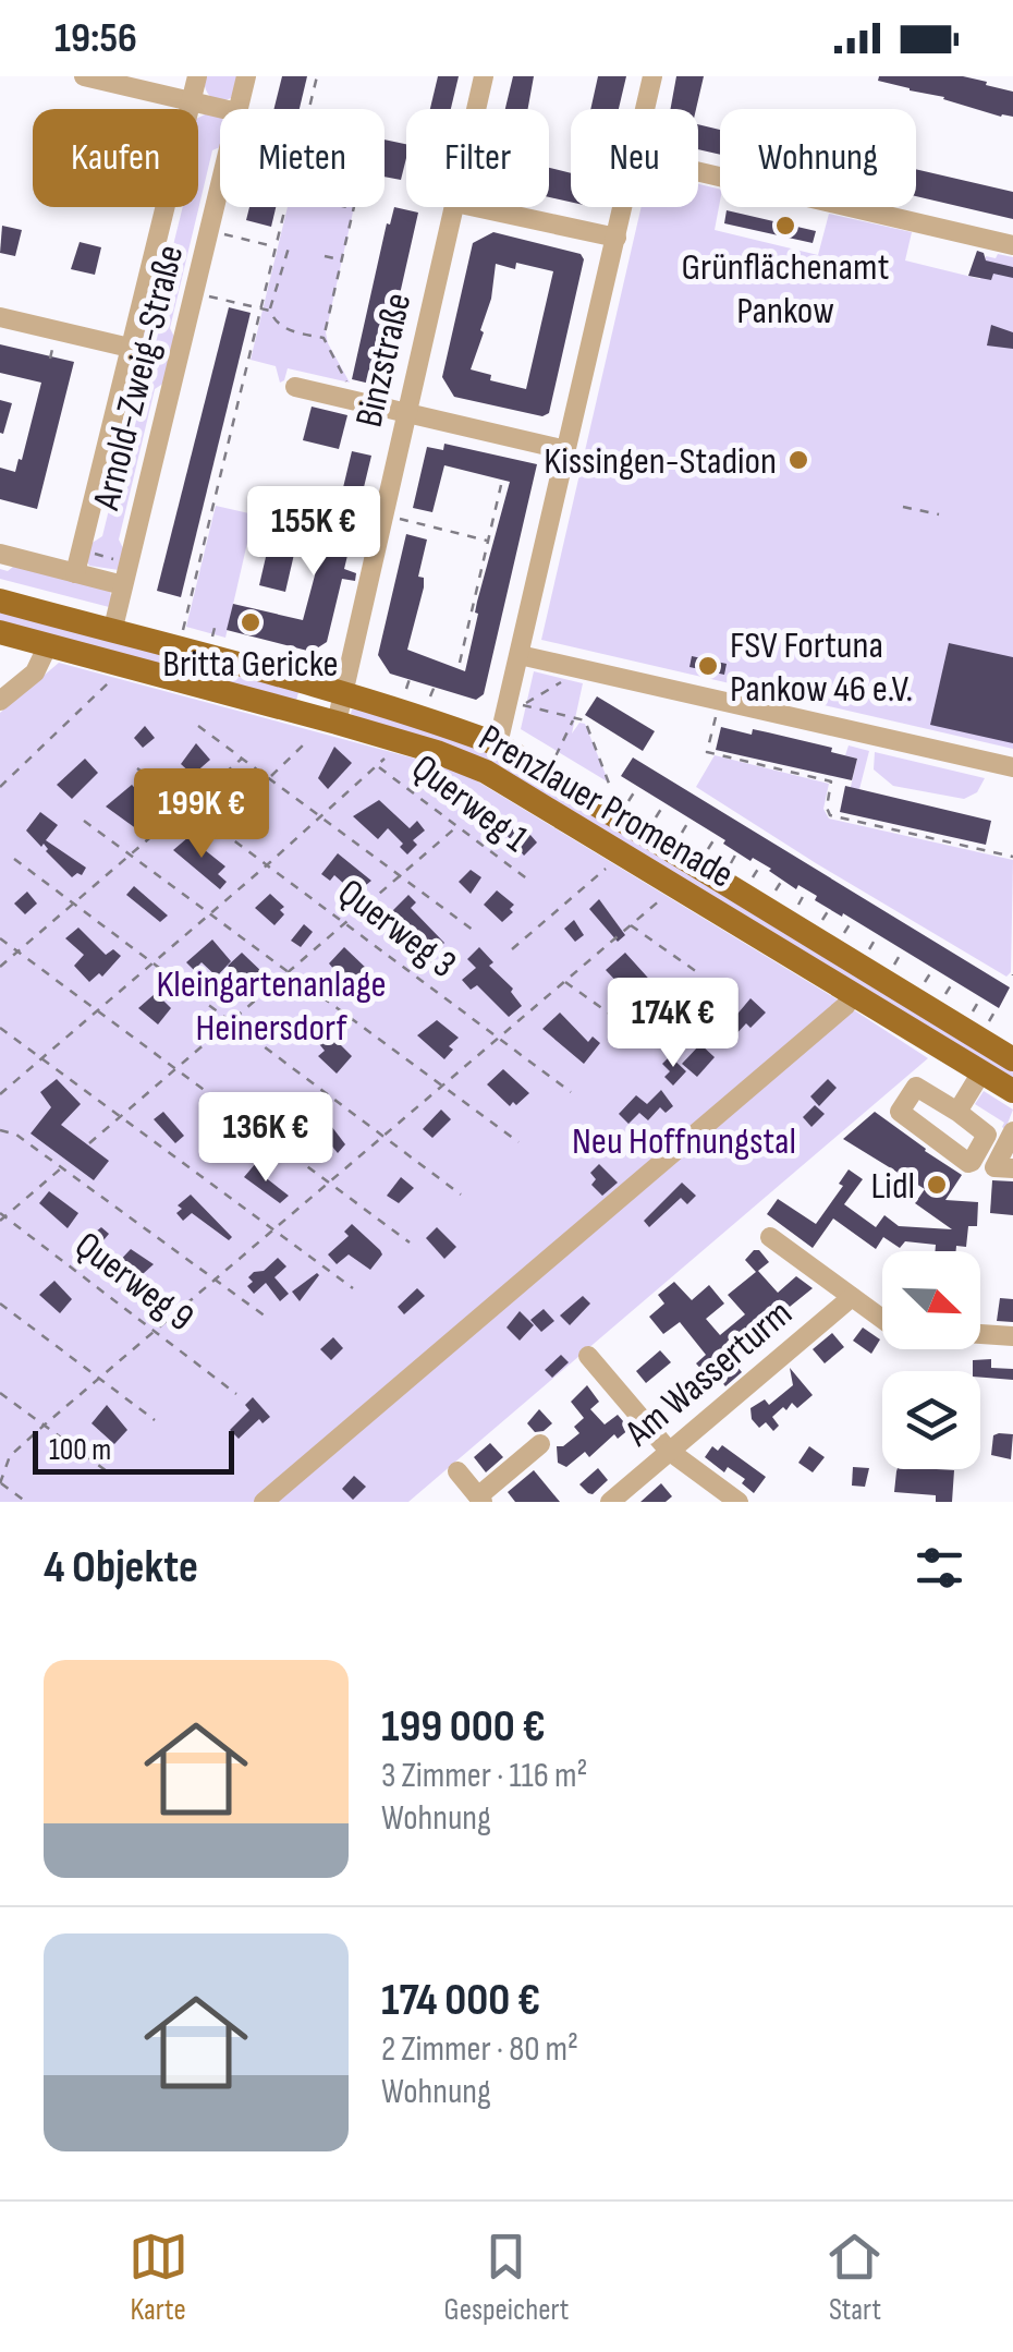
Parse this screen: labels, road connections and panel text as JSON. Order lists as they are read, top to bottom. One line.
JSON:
{"streets":{"main road":["Prenzlauer Promenade"],"street":["Binzstraße","Arnold-Zweig-Straße","Am Wasserturm"],"path":["Querweg 1","Querweg 3","Querweg 9"]},"crossings":[["Binzstraße","Prenzlauer Promenade"],["Arnold-Zweig-Straße","Prenzlauer Promenade"]],"parks":["Kleingartenanlage Heinersdorf","Neu Hoffnungstal"],"places":["Grünflächenamt Pankow","Kissingen-Stadion","Britta Gericke","FSV Fortuna Pankow 46 e.V.","Lidl"],"scale_bar":"100 m","north":"bottom right","page":{"status":"19:56","chip":["Kaufen","Mieten","Filter","Neu","Wohnung"],"price":["155K €","199K €","174K €","136K €"],"scale":"100 m","heading":"4 Objekte","list":[{"name":"199 000 €","note":"3 Zimmer · 116 m² · Wohnung"},{"name":"174 000 €","note":"2 Zimmer · 80 m² · Wohnung"}],"tabs":["Karte","Gespeichert","Start"]}}
